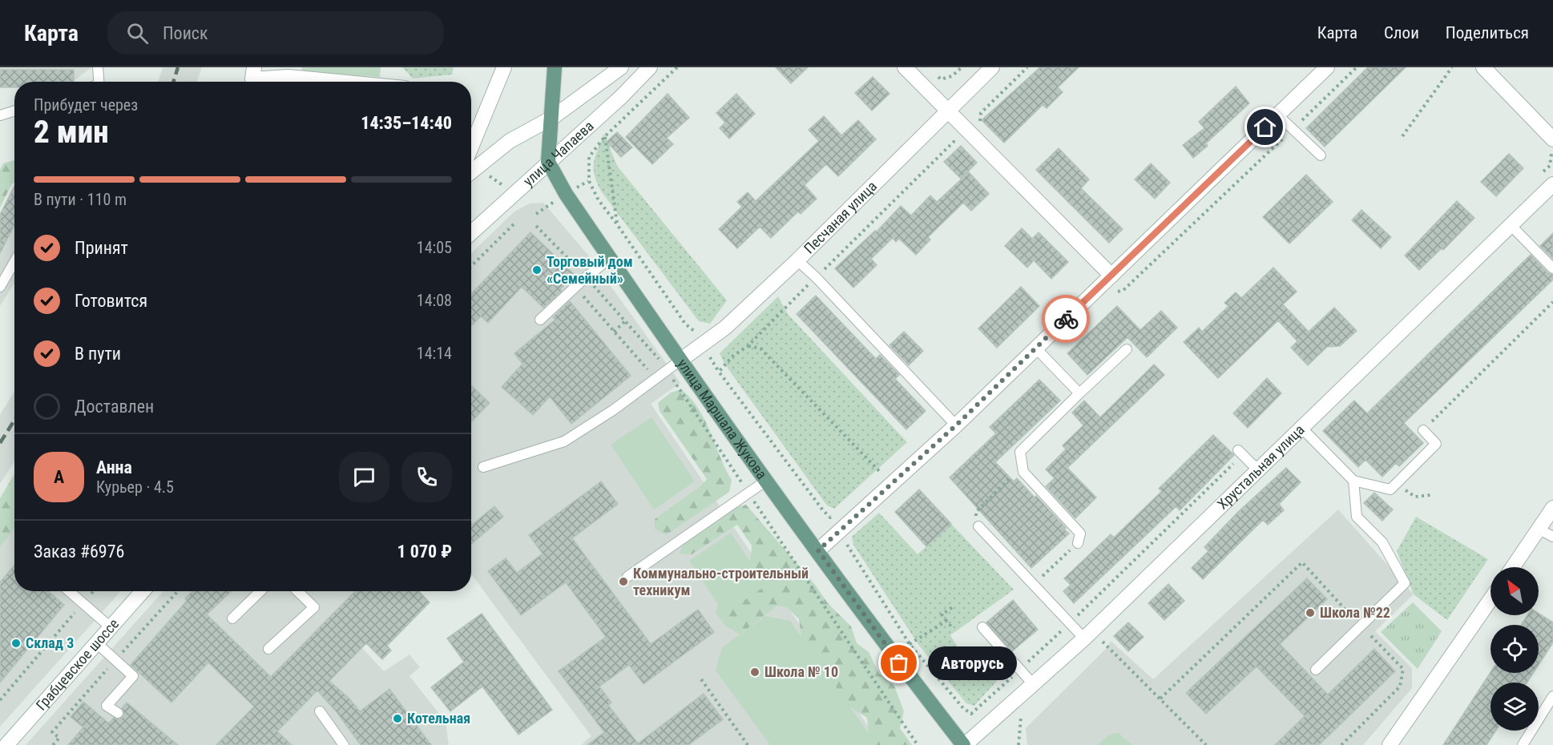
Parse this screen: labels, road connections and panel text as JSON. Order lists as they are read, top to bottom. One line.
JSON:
{"streets":{"main road":["улица Маршала Жукова"],"street":["улица Чапаева","Песчаная улица","Хрустальная улица","Грабцевское шоссе"]},"crossings":[["улица Чапаева","улица Маршала Жукова"],["Песчаная улица","улица Маршала Жукова"],["улица Маршала Жукова","Хрустальная улица"]],"places":["Торговый дом «Семейный»","Коммунально-строительный техникум","Школа №22","Склад 3","Авторусь","Школа № 10","Котельная"],"north":"top left","page":{"header":"Карта","search":"Поиск","nav":["Карта","Слои","Поделиться"],"heading":["2 мин","Прибудет через","14:35–14:40"],"panel":["Анна","Курьер · 4.5","Заказ #6976","1 070 ₽"],"bar":"В пути · 110 m","list":[["Принят","14:05"],["Готовится","14:08"],["В пути","14:14"],"Доставлен"],"round":"А","bubble":"Авторусь"}}
